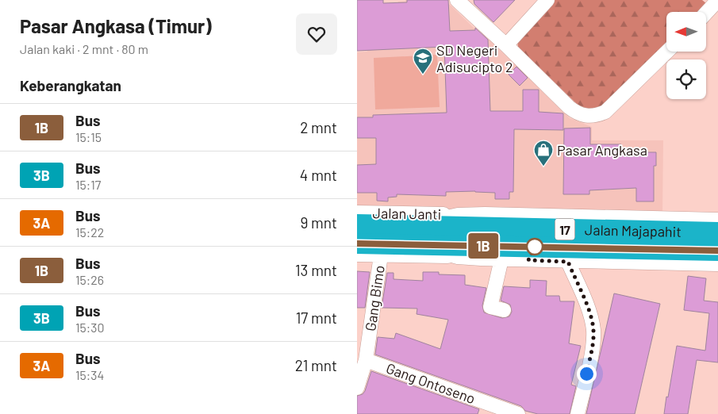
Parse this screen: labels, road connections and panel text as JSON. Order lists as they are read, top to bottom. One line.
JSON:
{"streets":{"highway":["17","Jalan Majapahit"],"street":["Jalan Janti","Gang Bimo","Gang Ontoseno"]},"crossings":[["Gang Bimo","Gang Ontoseno"]],"places":{"school or university":["SD Negeri Adisucipto 2"],"shop":["Pasar Angkasa"]},"lines":["bus line 1B"],"north":"left","page":{"heading":[["Pasar Angkasa (Timur)","Jalan kaki · 2 mnt · 80 m"],"Keberangkatan"],"on_map":"1B","list":[{"mark":"1B","name":"Bus","note":"15:15","value":"2 mnt"},{"mark":"3B","name":"Bus","note":"15:17","value":"4 mnt"},{"mark":"3A","name":"Bus","note":"15:22","value":"9 mnt"},{"mark":"1B","name":"Bus","note":"15:26","value":"13 mnt"},{"mark":"3B","name":"Bus","note":"15:30","value":"17 mnt"},{"mark":"3A","name":"Bus","note":"15:34","value":"21 mnt"}]}}
